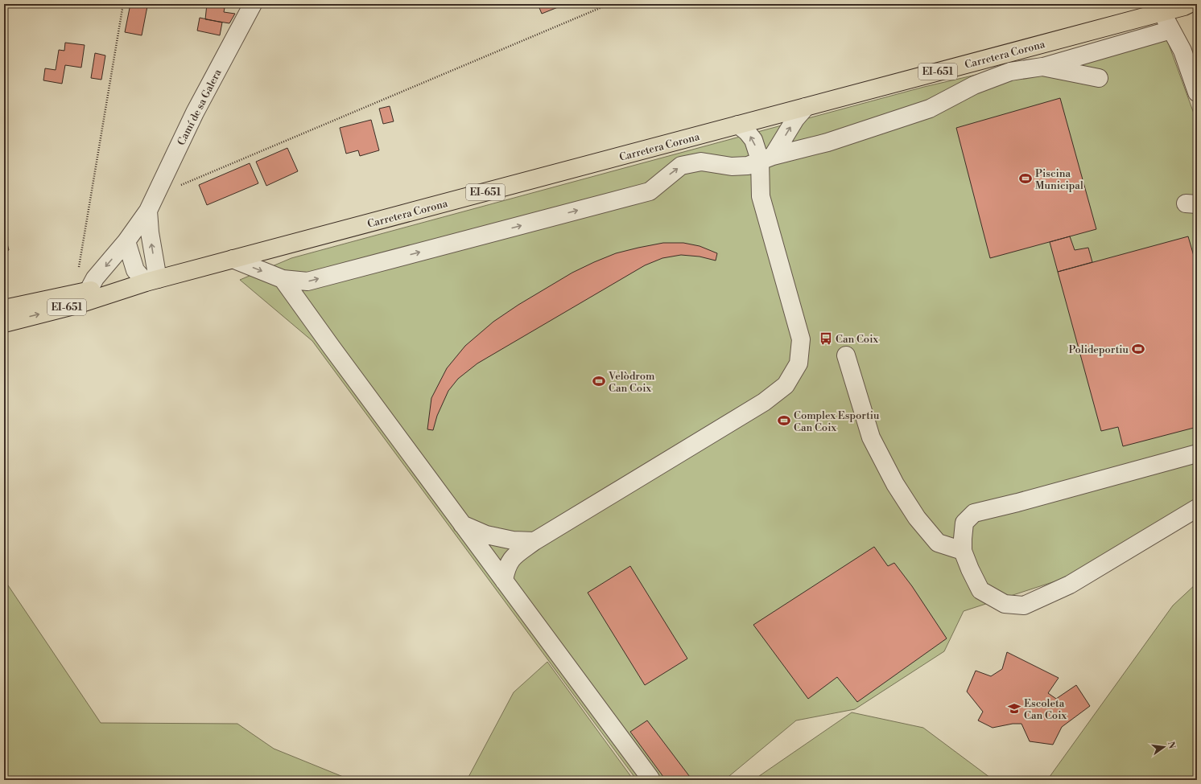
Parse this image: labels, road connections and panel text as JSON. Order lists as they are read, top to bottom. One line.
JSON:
{"streets":{"main road":["Carretera Corona","EI-651"],"street":["Camí de sa Galera"]},"crossings":[["Carretera Corona","Camí de sa Galera"]],"places":{"sports":["Piscina Municipal","Polideportiu","Velòdrom Can Coix","Complex Esportiu Can Coix"],"bus stop":["Can Coix"],"school or university":["Escoleta Can Coix"]},"north":"right"}
